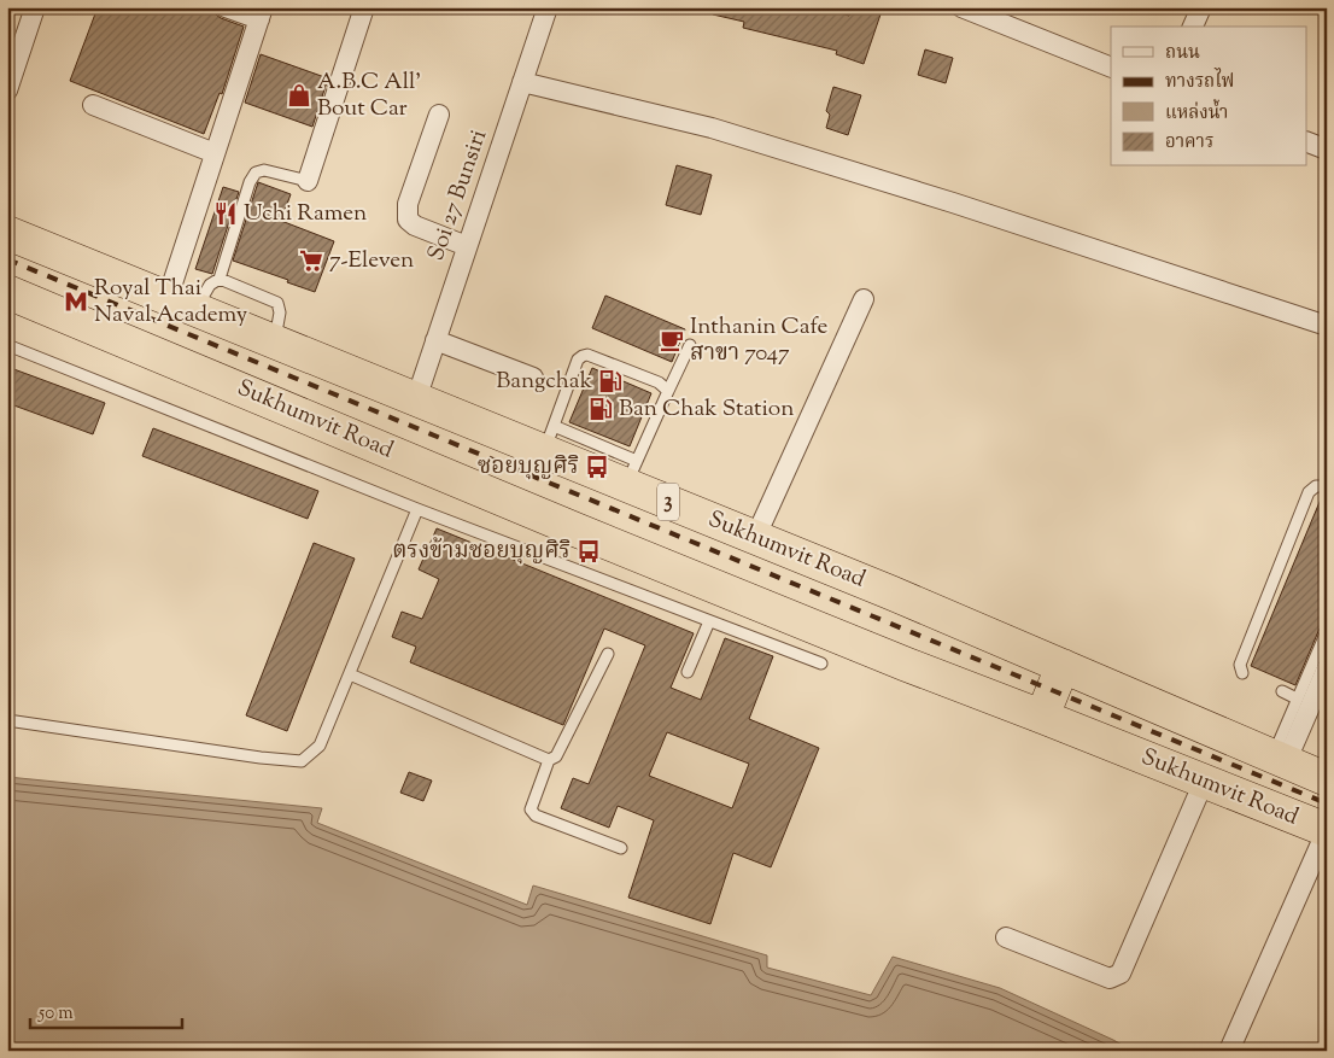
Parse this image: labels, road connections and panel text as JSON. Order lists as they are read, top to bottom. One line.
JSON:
{"streets":{"highway":["Sukhumvit Road","3"],"street":["Soi 27 Bunsiri"]},"crossings":[["Soi 27 Bunsiri","Sukhumvit Road"]],"places":{"shop":["A.B.C All' Bout Car"],"restaurant":["Uchi Ramen"],"supermarket":["7-Eleven"],"metro station":["Royal Thai Naval Academy"],"cafe":["Inthanin Cafe สาขา 7047"],"fuel station":["Bangchak","Ban Chak Station"],"bus stop":["ซอยบุญศิริ","ตรงข้ามซอยบุญศิริ"]},"legend":["ถนน","ทางรถไฟ","แหล่งน้ำ","อาคาร"],"scale_bar":"50 m"}
